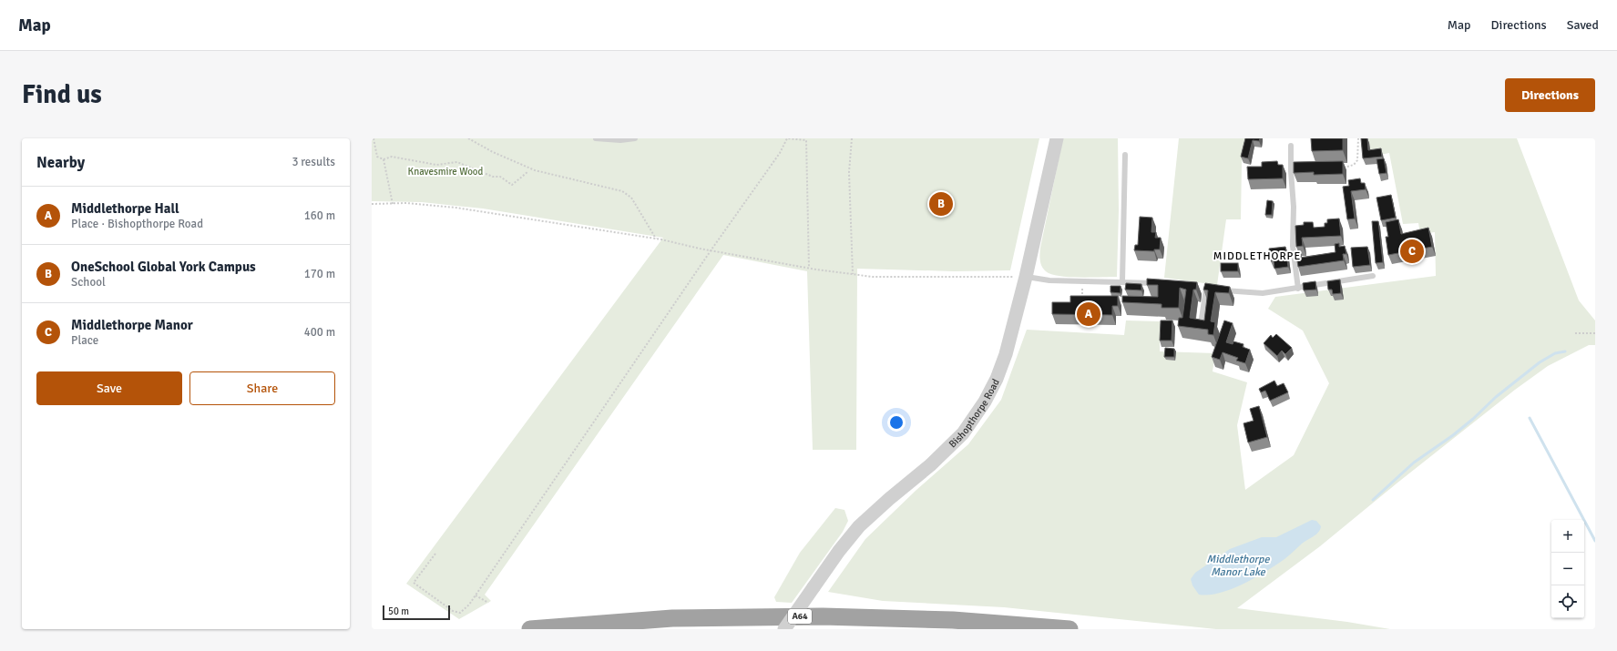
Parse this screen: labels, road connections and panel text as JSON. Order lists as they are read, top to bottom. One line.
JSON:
{"streets":{"highway":["A64"],"street":["Bishopthorpe Road"]},"districts":["MIDDLETHORPE"],"water":["Middlethorpe Manor Lake"],"parks":["Knavesmire Wood"],"scale_bar":"50 m","page":{"header":"Map","nav":["Map","Directions","Saved"],"buttons":["Directions",["Save","Share"]],"title":"Find us","heading":["Nearby","3 results"],"list":[{"mark":"A","name":"Middlethorpe Hall","note":"Place · Bishopthorpe Road","value":"160 m"},{"mark":"B","name":"OneSchool Global York Campus","note":"School","value":"170 m"},{"mark":"C","name":"Middlethorpe Manor","note":"Place","value":"400 m"}],"pins":["B","C","A"],"map_buttons":["+","−"],"scale":"50 m"}}
